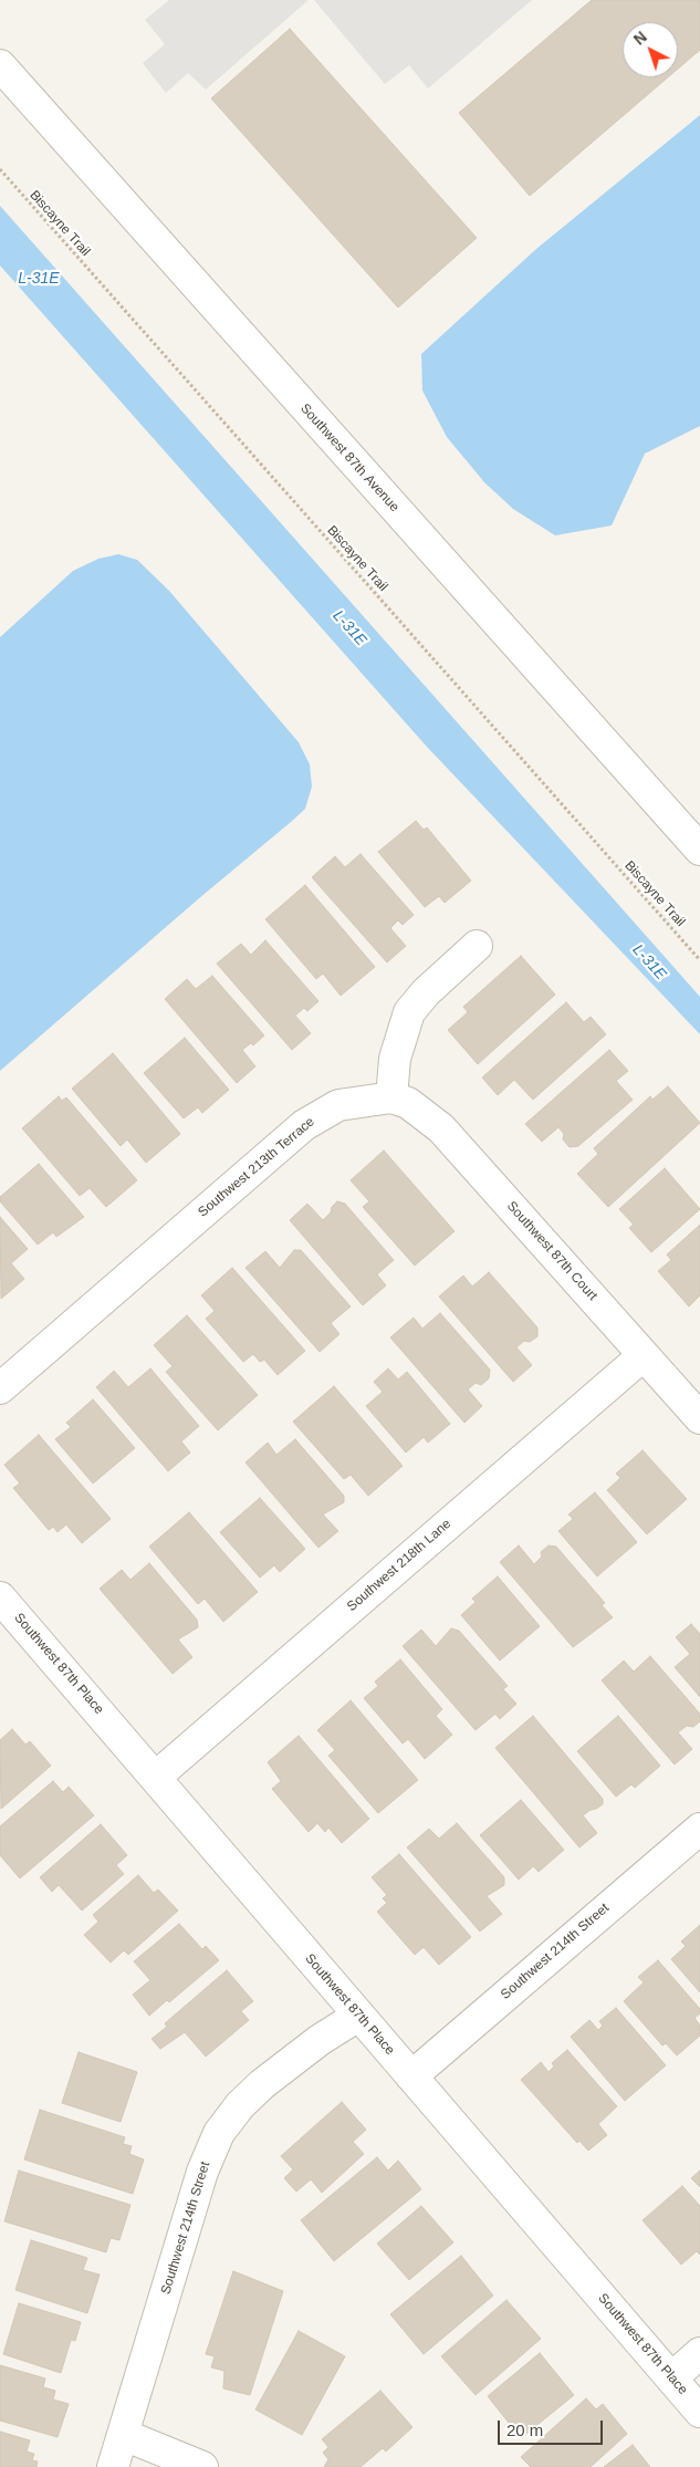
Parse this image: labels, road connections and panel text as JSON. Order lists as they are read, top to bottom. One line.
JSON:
{"streets":{"street":["Southwest 87th Avenue","Southwest 213th Terrace","Southwest 87th Court","Southwest 218th Lane","Southwest 87th Place","Southwest 214th Street"],"path":["Biscayne Trail"]},"crossings":[["Southwest 213th Terrace","Southwest 87th Court"],["Southwest 87th Court","Southwest 218th Lane"],["Southwest 218th Lane","Southwest 87th Place"],["Southwest 87th Place","Southwest 214th Street"]],"water":["L-31E"],"scale_bar":"20 m","north":"top left"}
